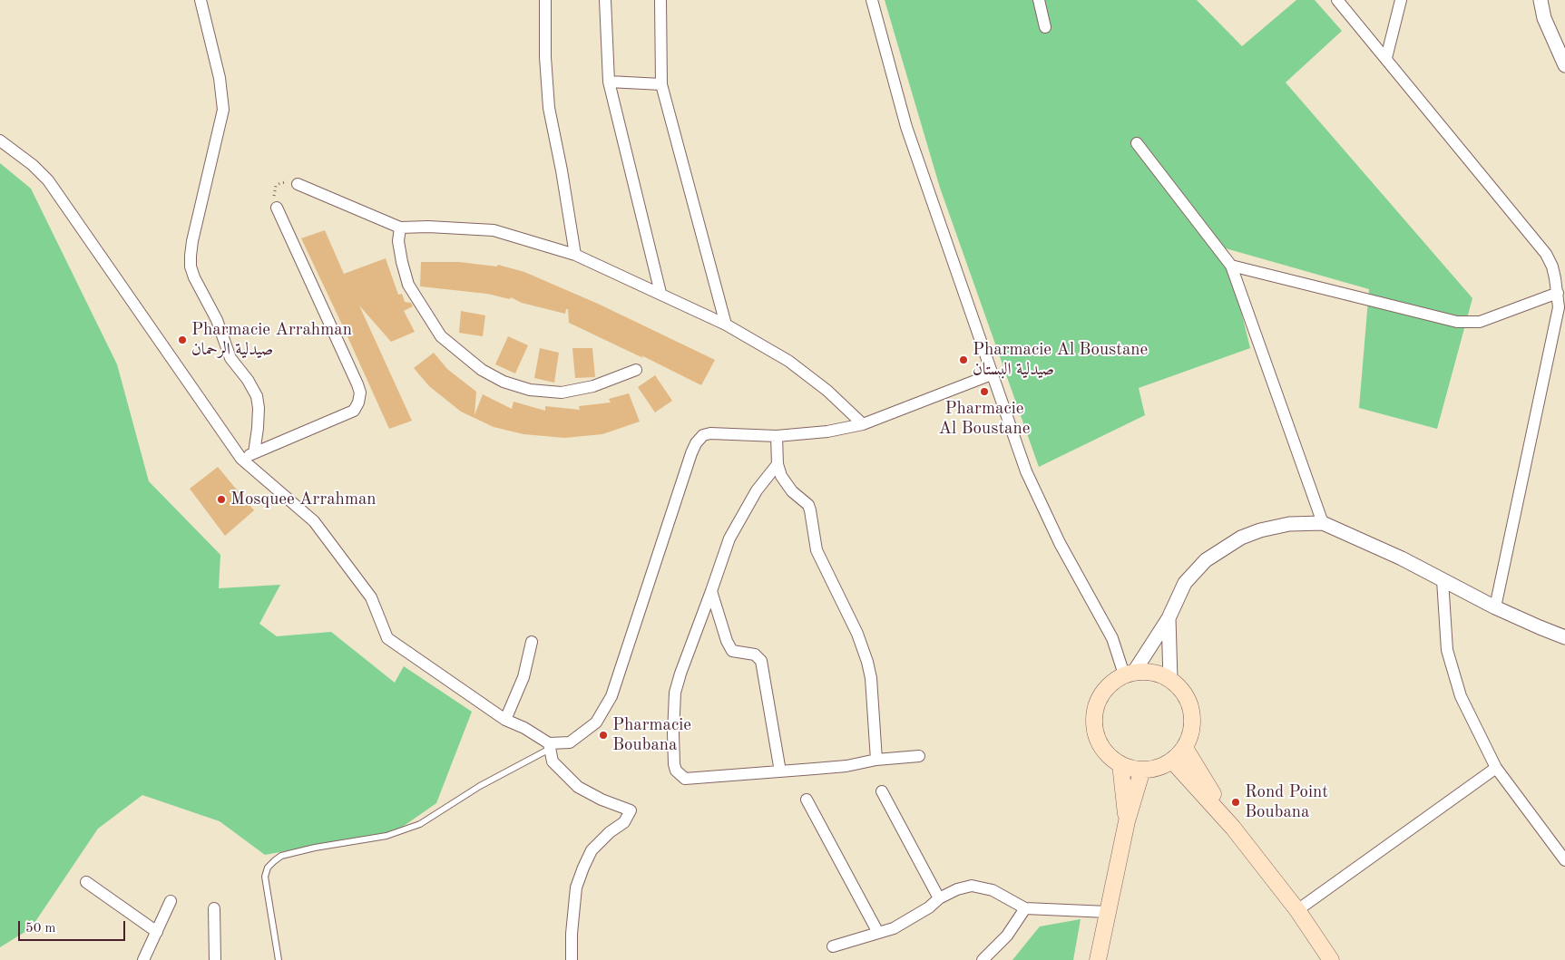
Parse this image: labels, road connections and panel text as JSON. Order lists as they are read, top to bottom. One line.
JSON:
{"places":["Pharmacie Arrahman صيدلية الرحمان","Pharmacie Al Boustane صيدلية البستان","Pharmacie Al Boustane","Mosquee Arrahman","Pharmacie Boubana","Rond Point Boubana"],"scale_bar":"50 m"}
